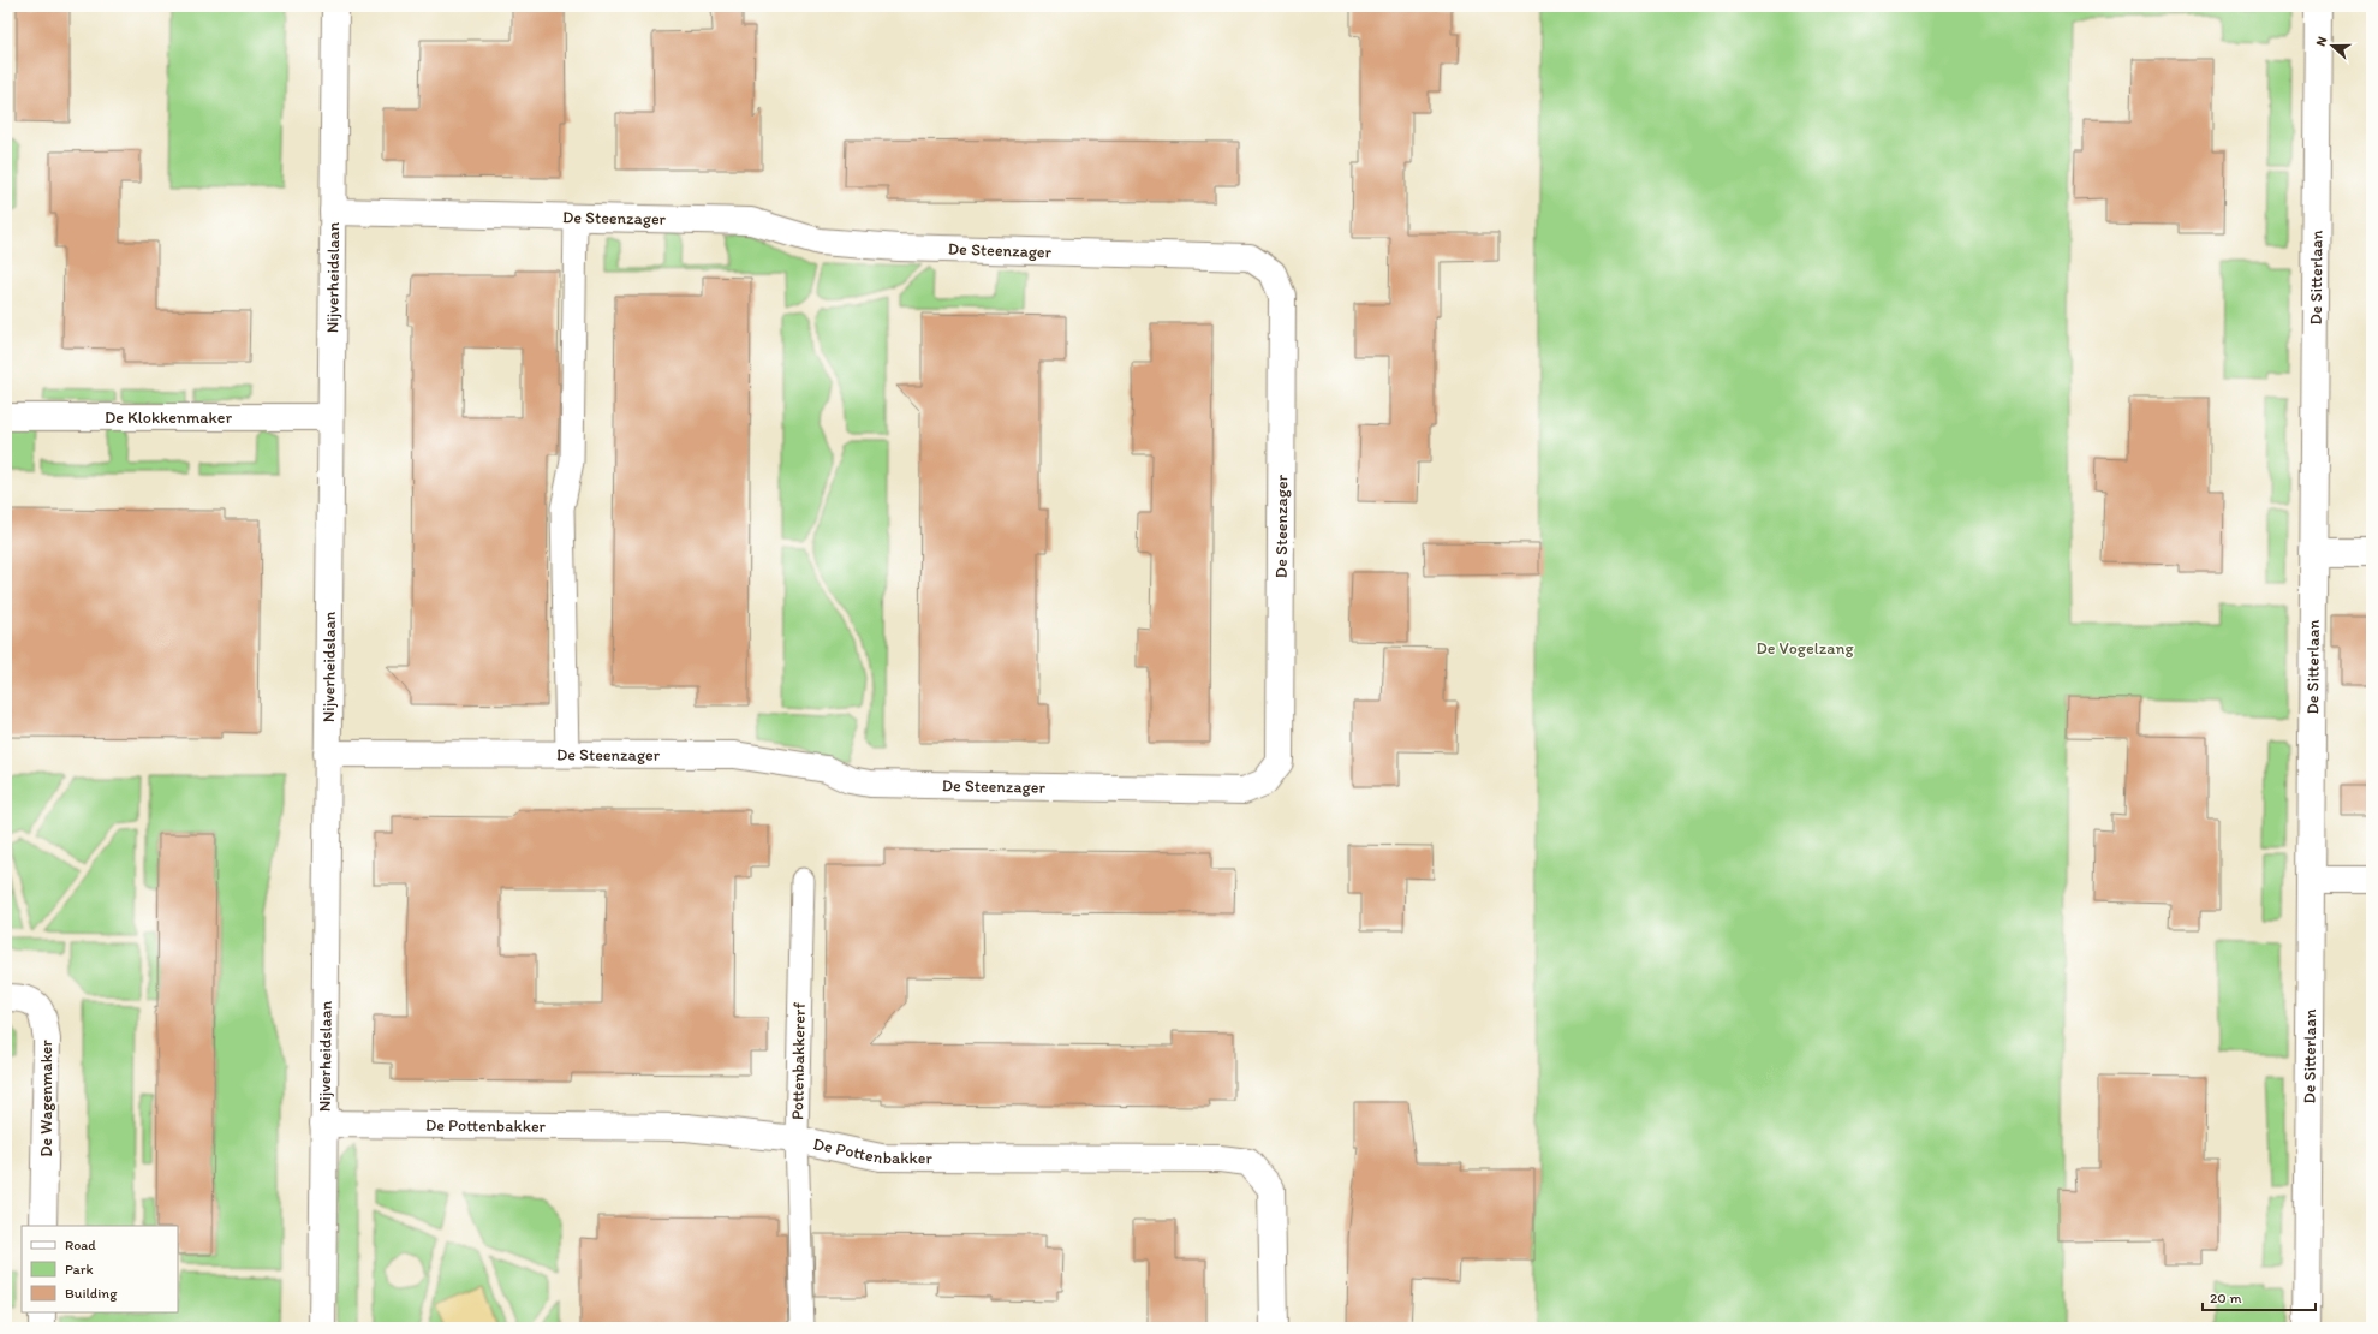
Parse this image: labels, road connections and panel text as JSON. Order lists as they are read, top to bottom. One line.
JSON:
{"streets":{"street":["De Steenzager","Nijverheidslaan","De Sitterlaan","De Klokkenmaker","De Wagenmaker","De Pottenbakker"],"lane":["Pottenbakkererf"]},"crossings":[["De Steenzager","Nijverheidslaan"],["Nijverheidslaan","De Klokkenmaker"],["Nijverheidslaan","De Pottenbakker"],["Pottenbakkererf","De Pottenbakker"]],"parks":["De Vogelzang"],"legend":["Road","Park","Building"],"scale_bar":"20 m","north":"left"}
